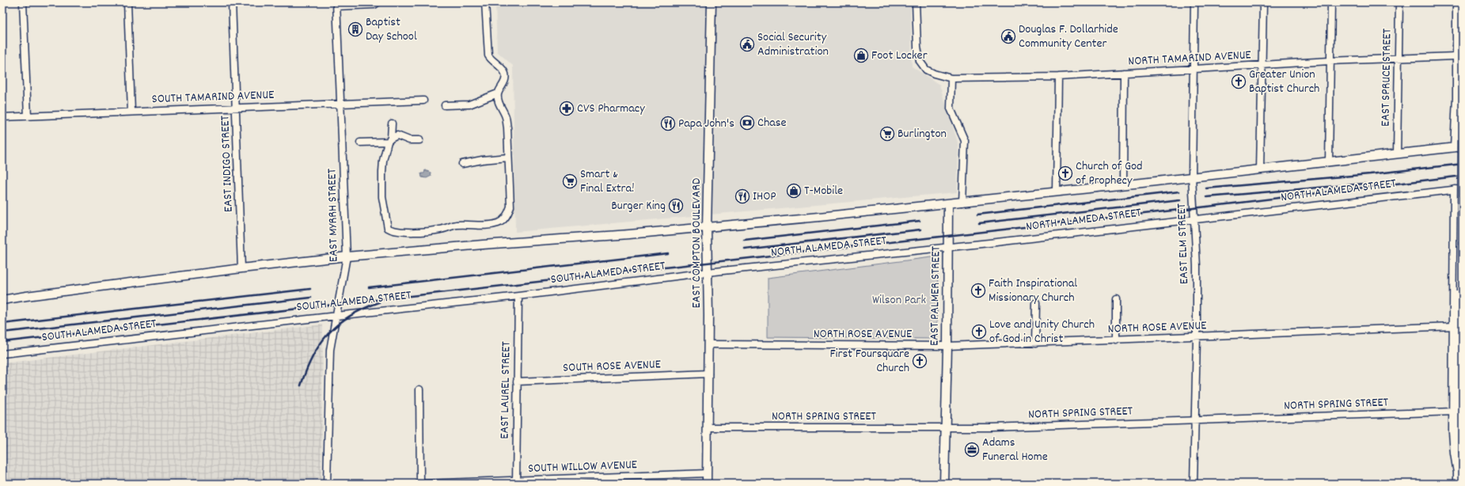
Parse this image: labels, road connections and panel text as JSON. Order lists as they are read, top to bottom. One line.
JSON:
{"streets":{"main road":["EAST COMPTON BOULEVARD","EAST PALMER STREET"],"street":["NORTH TAMARIND AVENUE","EAST SPRUCE STREET","SOUTH TAMARIND AVENUE","EAST INDIGO STREET","NORTH ALAMEDA STREET","EAST MYRRH STREET","EAST ELM STREET","SOUTH ALAMEDA STREET","NORTH ROSE AVENUE","SOUTH ROSE AVENUE","EAST LAUREL STREET","NORTH SPRING STREET","SOUTH WILLOW AVENUE"]},"crossings":[["NORTH TAMARIND AVENUE","EAST SPRUCE STREET"],["NORTH TAMARIND AVENUE","EAST ELM STREET"],["SOUTH TAMARIND AVENUE","EAST INDIGO STREET"],["SOUTH TAMARIND AVENUE","EAST MYRRH STREET"],["NORTH ALAMEDA STREET","EAST COMPTON BOULEVARD"],["NORTH ALAMEDA STREET","EAST ELM STREET"],["NORTH ALAMEDA STREET","SOUTH ALAMEDA STREET"],["NORTH ALAMEDA STREET","EAST PALMER STREET"],["EAST MYRRH STREET","SOUTH ALAMEDA STREET"],["EAST COMPTON BOULEVARD","SOUTH ALAMEDA STREET"],["EAST COMPTON BOULEVARD","NORTH ROSE AVENUE"],["EAST COMPTON BOULEVARD","SOUTH ROSE AVENUE"],["EAST COMPTON BOULEVARD","NORTH SPRING STREET"],["EAST COMPTON BOULEVARD","SOUTH WILLOW AVENUE"],["EAST ELM STREET","NORTH ROSE AVENUE"],["EAST ELM STREET","NORTH SPRING STREET"],["SOUTH ALAMEDA STREET","EAST LAUREL STREET"],["EAST PALMER STREET","NORTH ROSE AVENUE"],["EAST PALMER STREET","NORTH SPRING STREET"],["SOUTH ROSE AVENUE","EAST LAUREL STREET"],["EAST LAUREL STREET","SOUTH WILLOW AVENUE"]],"parks":["Wilson Park"],"places":{"building":["Baptist Day School"],"public building":["Douglas F. Dollarhide Community Center","Social Security Administration"],"shop":["Foot Locker","T-Mobile"],"church":["Greater Union Baptist Church","Church of God of Prophecy","Faith Inspirational Missionary Church","Love and Unity Church of God in Christ","First Foursquare Church"],"pharmacy":["CVS Pharmacy"],"bank":["Chase"],"restaurant":["Papa John's","IHOP","Burger King"],"supermarket":["Burlington","Smart & Final Extra!"],"office":["Adams Funeral Home"]}}
